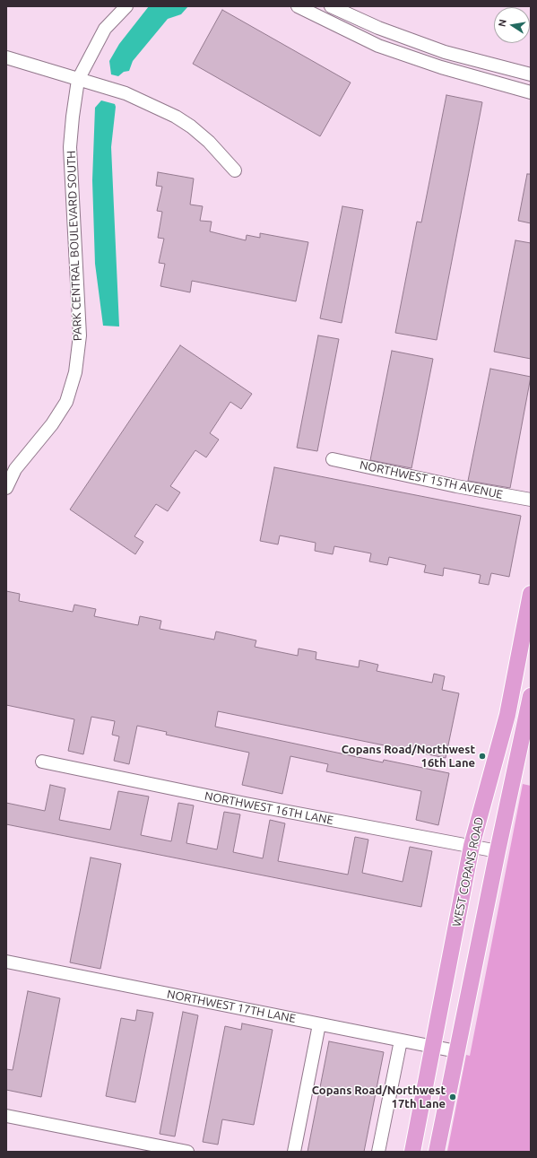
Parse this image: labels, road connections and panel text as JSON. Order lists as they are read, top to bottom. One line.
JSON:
{"streets":{"main road":["WEST COPANS ROAD"],"street":["PARK CENTRAL BOULEVARD SOUTH","NORTHWEST 15TH AVENUE","NORTHWEST 16TH LANE","NORTHWEST 17TH LANE"]},"crossings":[["NORTHWEST 16TH LANE","WEST COPANS ROAD"],["WEST COPANS ROAD","NORTHWEST 17TH LANE"]],"places":["Copans Road/Northwest 16th Lane","Copans Road/Northwest 17th Lane"],"north":"left"}
